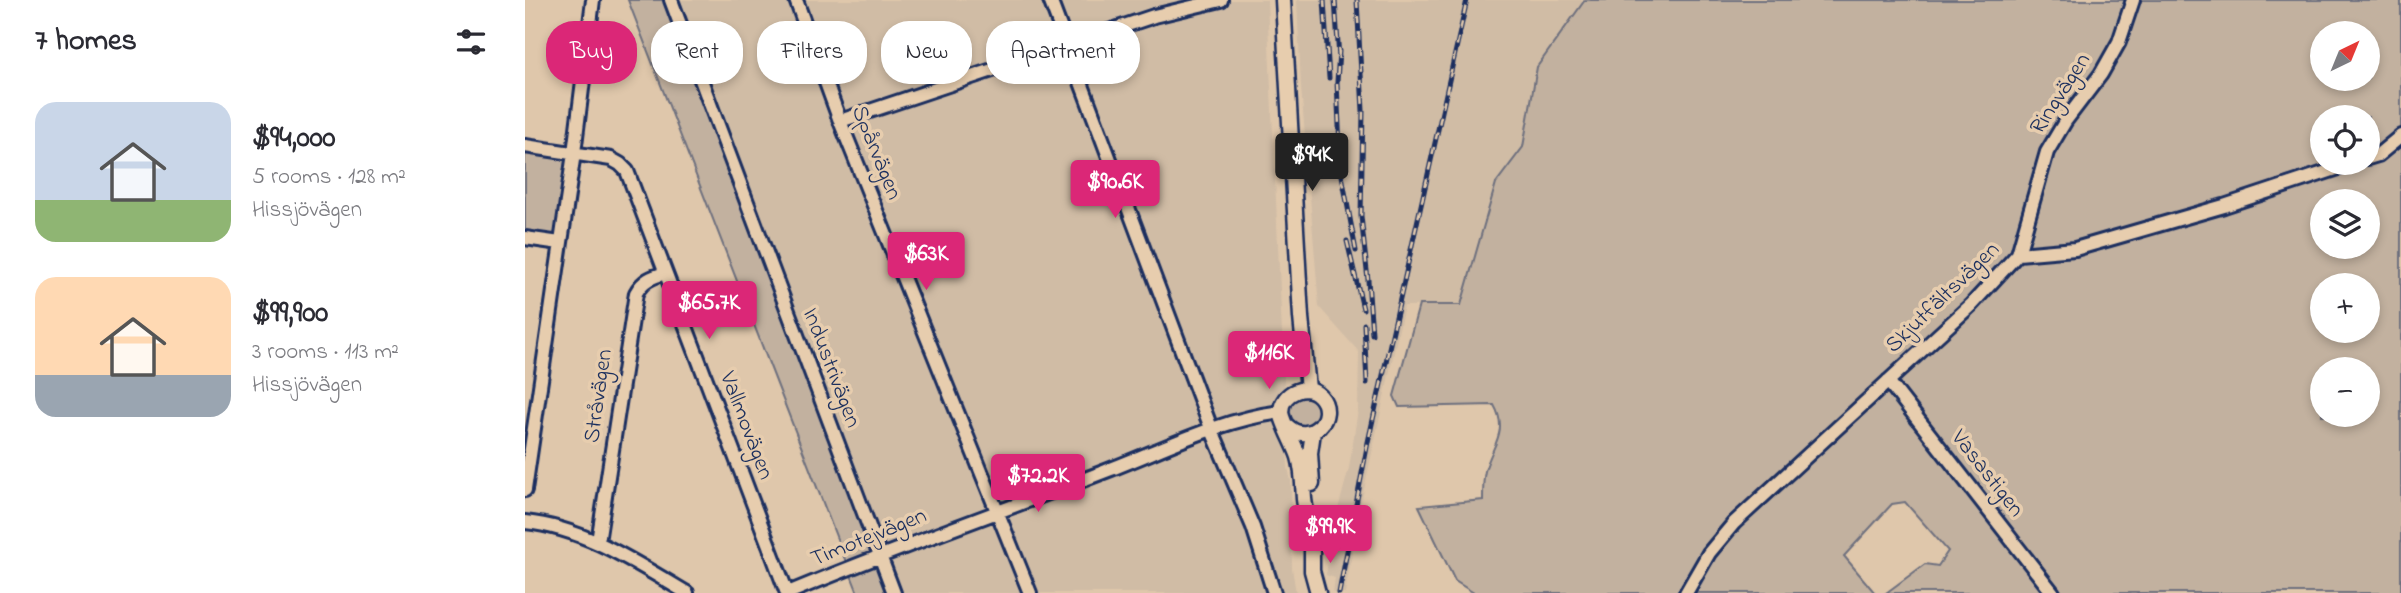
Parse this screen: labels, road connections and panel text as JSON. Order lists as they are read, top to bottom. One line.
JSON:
{"streets":{"street":["Ringvägen","Spårvägen","Skjutfältsvägen","Industrivägen","Stråvägen","Vallmovägen","Vasastigen","Timotejvägen"]},"crossings":[["Ringvägen","Skjutfältsvägen"],["Spårvägen","Timotejvägen"],["Skjutfältsvägen","Vasastigen"],["Industrivägen","Timotejvägen"],["Stråvägen","Vallmovägen"],["Vallmovägen","Timotejvägen"]],"north":"top right","page":{"heading":"7 homes","map_buttons":["+","−"],"chip":["Buy","Rent","Filters","New","Apartment"],"list":[{"name":"$94,000","note":"5 rooms · 128 m² · Hissjövägen"},{"name":"$99,900","note":"3 rooms · 113 m² · Hissjövägen"}],"price":["$94K","$90.6K","$63K","$65.7K","$116K","$72.2K","$99.9K"]}}
